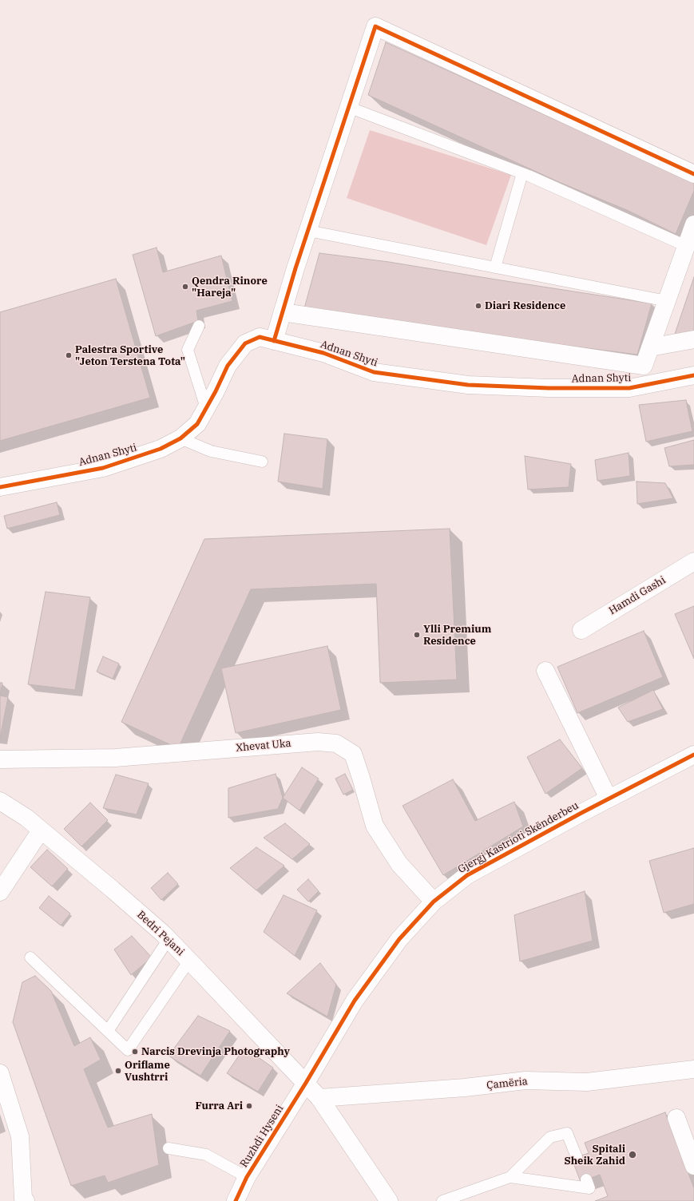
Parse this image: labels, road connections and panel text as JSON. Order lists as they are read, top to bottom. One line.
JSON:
{"streets":{"street":["Adnan Shyti","Hamdi Gashi","Xhevat Uka","Gjergj Kastrioti Skënderbeu","Bedri Pejani","Çamëria","Ruzhdi Hyseni"]},"crossings":[["Xhevat Uka","Gjergj Kastrioti Skënderbeu"],["Gjergj Kastrioti Skënderbeu","Bedri Pejani"],["Gjergj Kastrioti Skënderbeu","Ruzhdi Hyseni"],["Bedri Pejani","Ruzhdi Hyseni"]],"places":["Qendra Rinore \"Hareja\"","Diari Residence","Palestra Sportive \"Jeton Terstena Tota\"","Ylli Premium Residence","Narcis Drevinja Photography","Oriflame Vushtrri","Furra Ari","Spitali Sheik Zahid"]}
